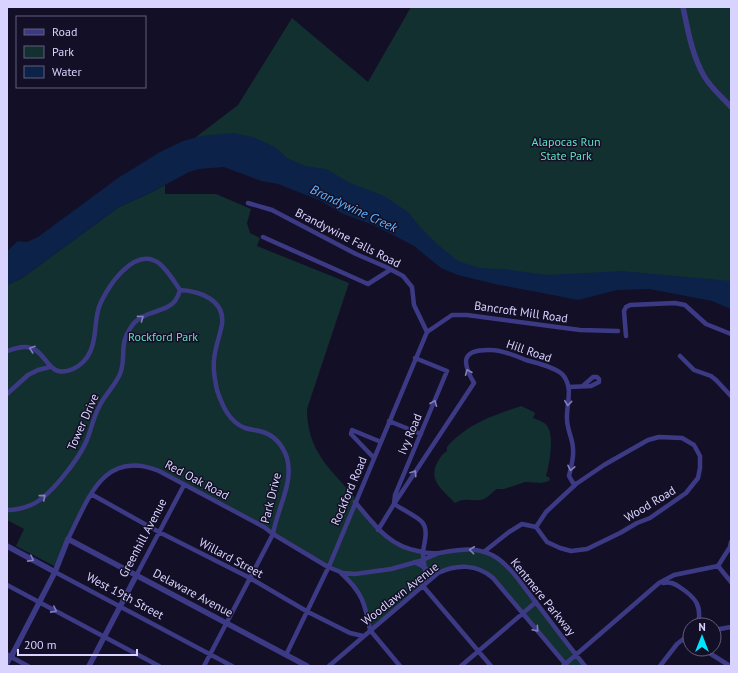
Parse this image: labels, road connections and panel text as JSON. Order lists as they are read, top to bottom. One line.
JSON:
{"streets":{"street":["Brandywine Falls Road","Bancroft Mill Road","Hill Road","Tower Drive","Ivy Road","Red Oak Road","Rockford Road","Park Drive","Wood Road","Greenhill Avenue","Willard Street","Delaware Avenue","Woodlawn Avenue","West 19th Street","Kentmere Parkway"]},"crossings":[["Brandywine Falls Road","Bancroft Mill Road"],["Brandywine Falls Road","Rockford Road"],["Bancroft Mill Road","Rockford Road"],["Hill Road","Ivy Road"],["Tower Drive","Park Drive"],["Ivy Road","Rockford Road"],["Red Oak Road","Rockford Road"],["Red Oak Road","Park Drive"],["Red Oak Road","Greenhill Avenue"],["Red Oak Road","Willard Street"],["Red Oak Road","Delaware Avenue"],["Red Oak Road","Woodlawn Avenue"],["Red Oak Road","Kentmere Parkway"],["Rockford Road","Willard Street"],["Rockford Road","Delaware Avenue"],["Rockford Road","Kentmere Parkway"],["Park Drive","Willard Street"],["Park Drive","Delaware Avenue"],["Park Drive","West 19th Street"],["Greenhill Avenue","Willard Street"],["Greenhill Avenue","Delaware Avenue"],["Greenhill Avenue","West 19th Street"],["Willard Street","Woodlawn Avenue"],["Woodlawn Avenue","Kentmere Parkway"]],"one_way":["Tower Drive"],"water":["Brandywine Creek"],"parks":["Alapocas Run State Park","Rockford Park"],"legend":["Road","Park","Water"],"scale_bar":"200 m","north":"top"}
